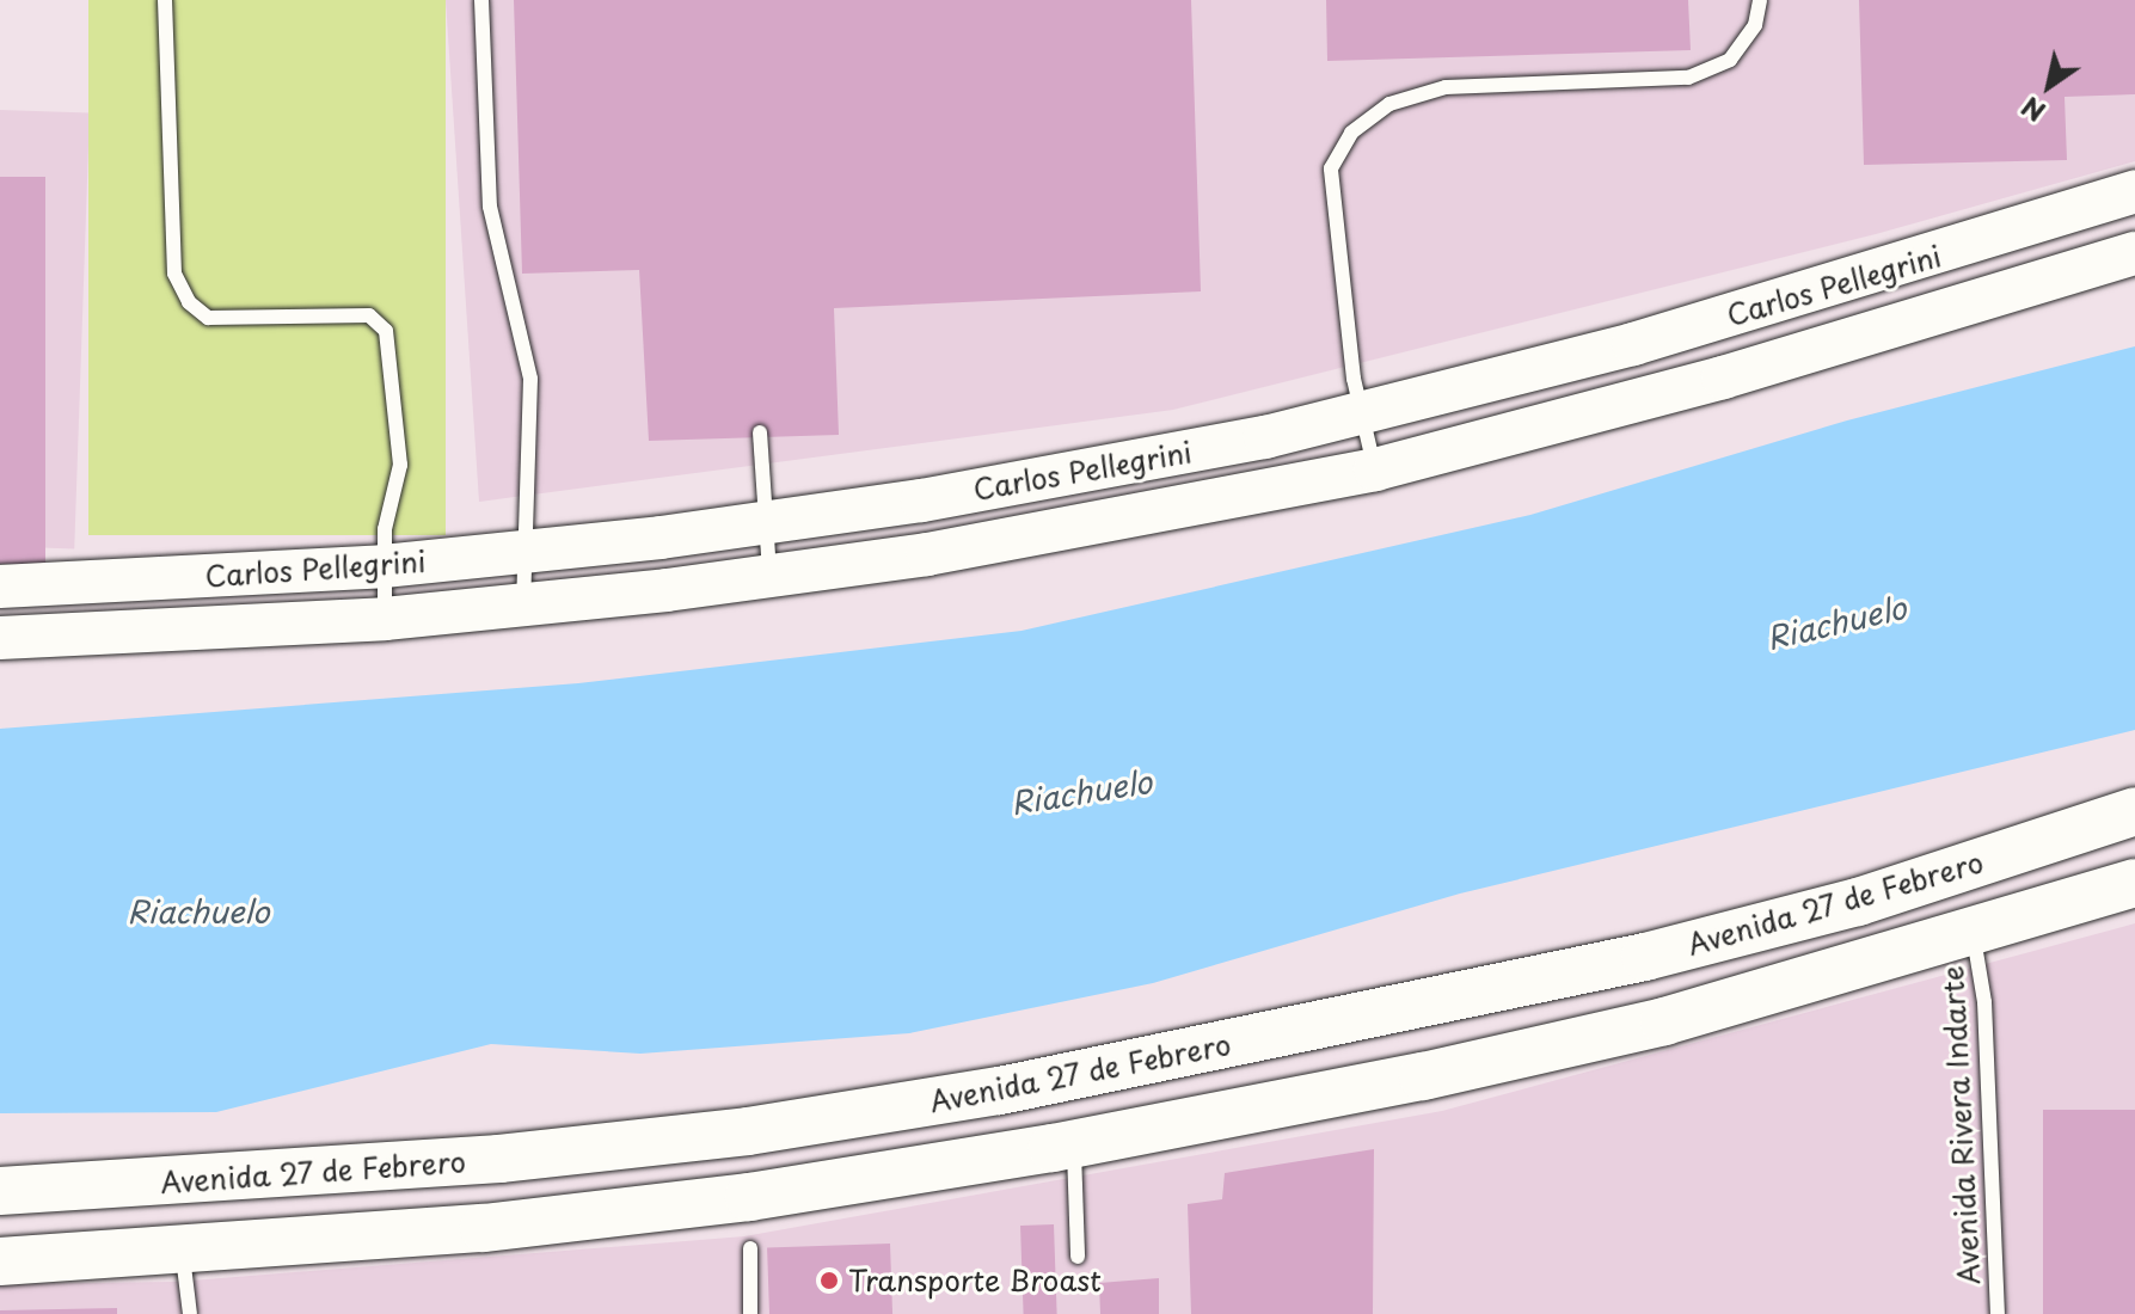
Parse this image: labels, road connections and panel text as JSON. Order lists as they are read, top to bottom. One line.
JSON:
{"streets":{"main road":["Carlos Pellegrini","Avenida 27 de Febrero"],"lane":["Avenida Rivera Indarte"]},"water":["Riachuelo"],"places":["Transporte Broast"],"north":"bottom left"}
